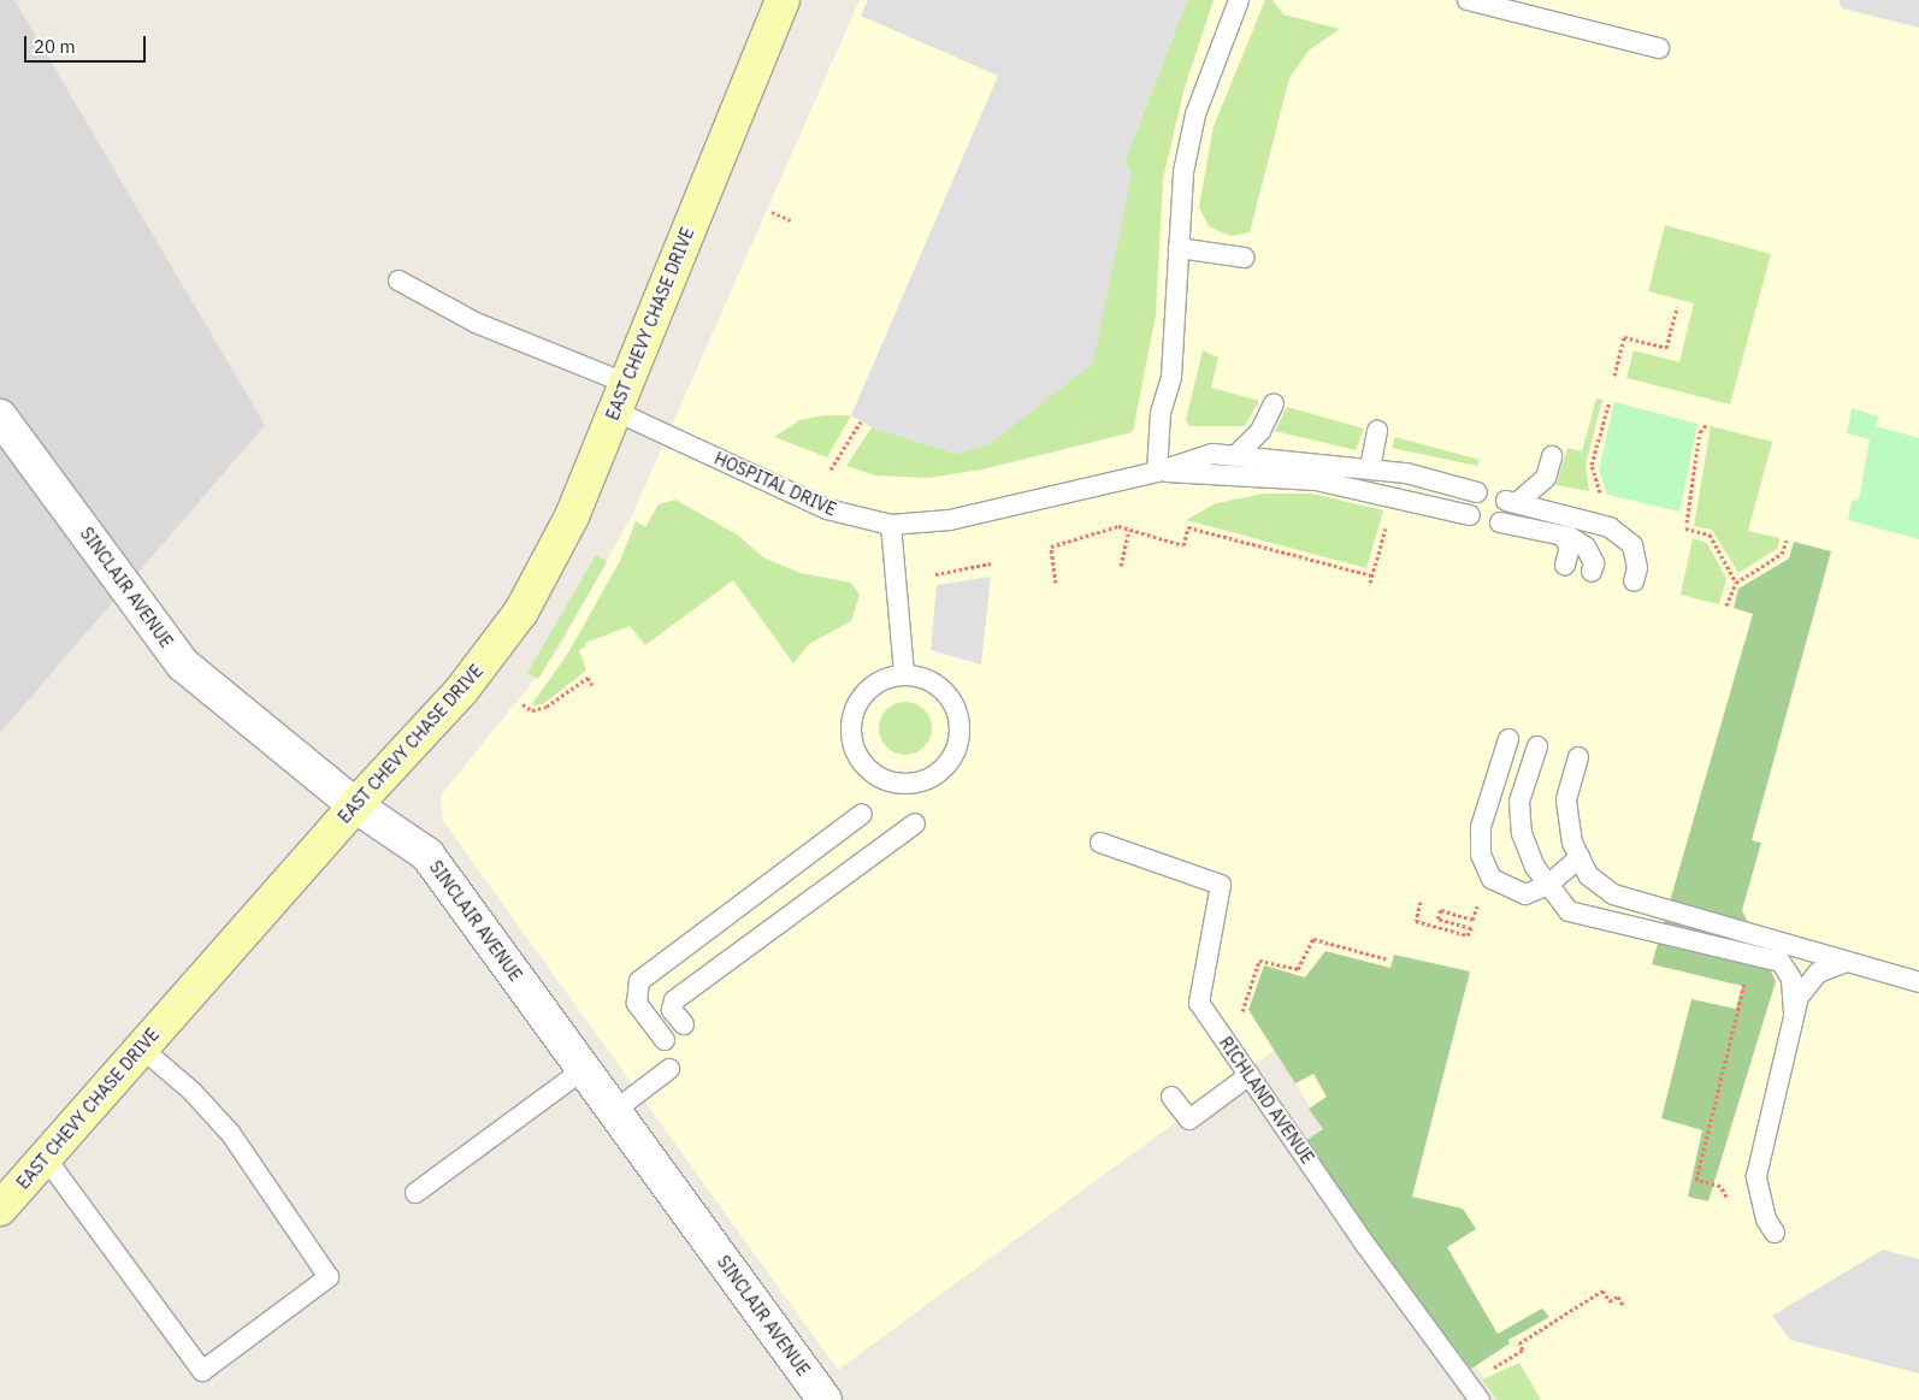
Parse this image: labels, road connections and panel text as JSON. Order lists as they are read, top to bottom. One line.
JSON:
{"streets":{"main road":["EAST CHEVY CHASE DRIVE"],"street":["SINCLAIR AVENUE"],"lane":["HOSPITAL DRIVE","RICHLAND AVENUE"]},"crossings":[["EAST CHEVY CHASE DRIVE","HOSPITAL DRIVE"],["EAST CHEVY CHASE DRIVE","SINCLAIR AVENUE"]],"scale_bar":"20 m"}
